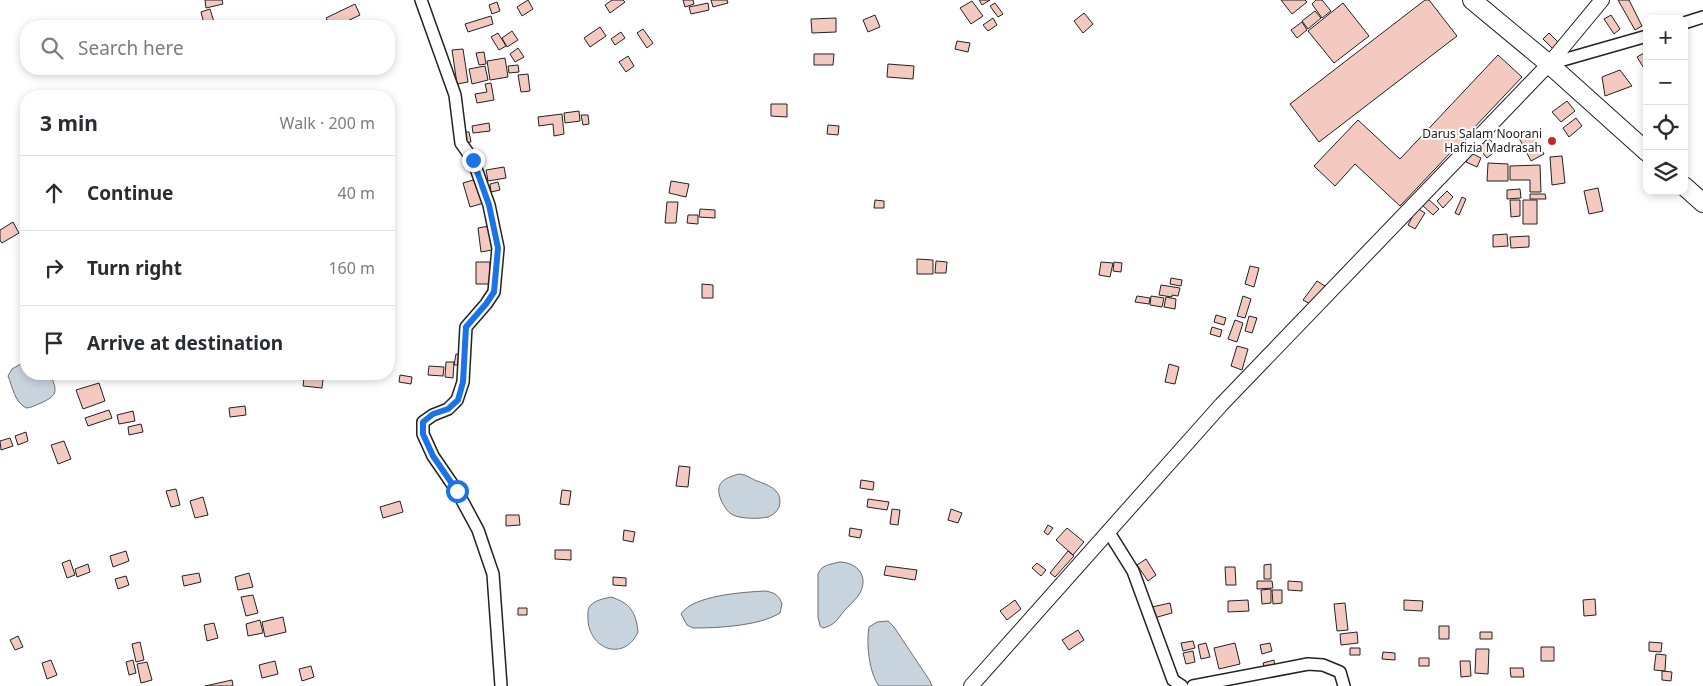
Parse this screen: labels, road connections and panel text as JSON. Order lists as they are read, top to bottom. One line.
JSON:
{"places":["Darus Salam Noorani Hafizia Madrasah"],"page":{"map_buttons":["+","−"],"search":"Search here","heading":["3 min","Walk · 200 m"],"list":[["Continue","40 m"],["Turn right","160 m"],"Arrive at destination"]}}
